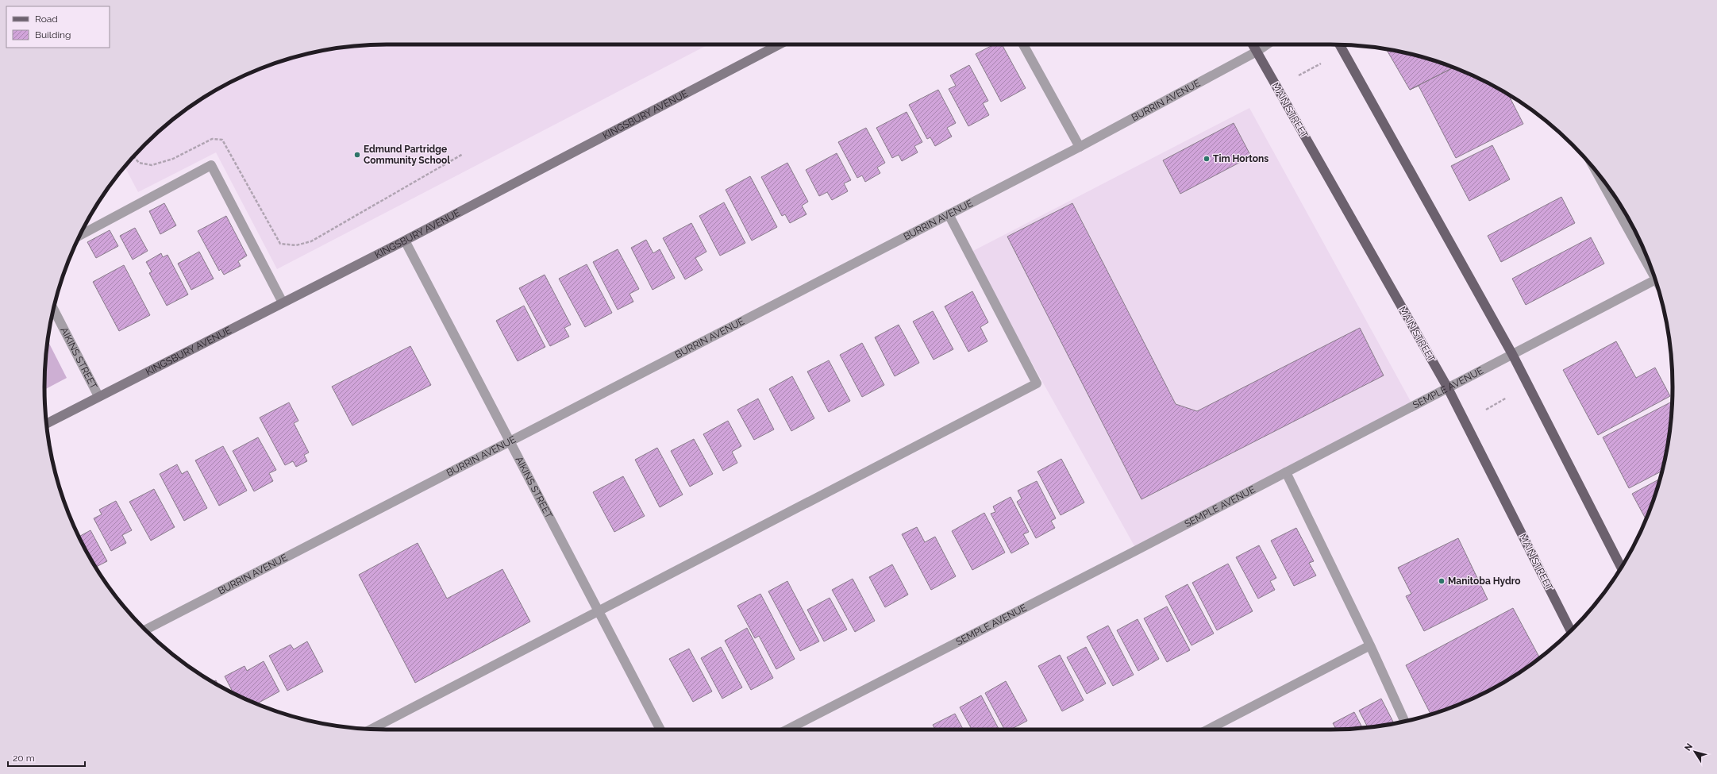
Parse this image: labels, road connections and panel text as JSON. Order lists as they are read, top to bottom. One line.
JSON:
{"streets":{"main road":["MAIN STREET"],"street":["BURRIN AVENUE","KINGSBURY AVENUE","AIKINS STREET","SEMPLE AVENUE"]},"crossings":[["BURRIN AVENUE","MAIN STREET"],["BURRIN AVENUE","AIKINS STREET"],["MAIN STREET","SEMPLE AVENUE"],["KINGSBURY AVENUE","AIKINS STREET"]],"places":["Edmund Partridge Community School","Tim Hortons","Manitoba Hydro"],"legend":["Road","Building"],"scale_bar":"20 m","north":"top left"}
